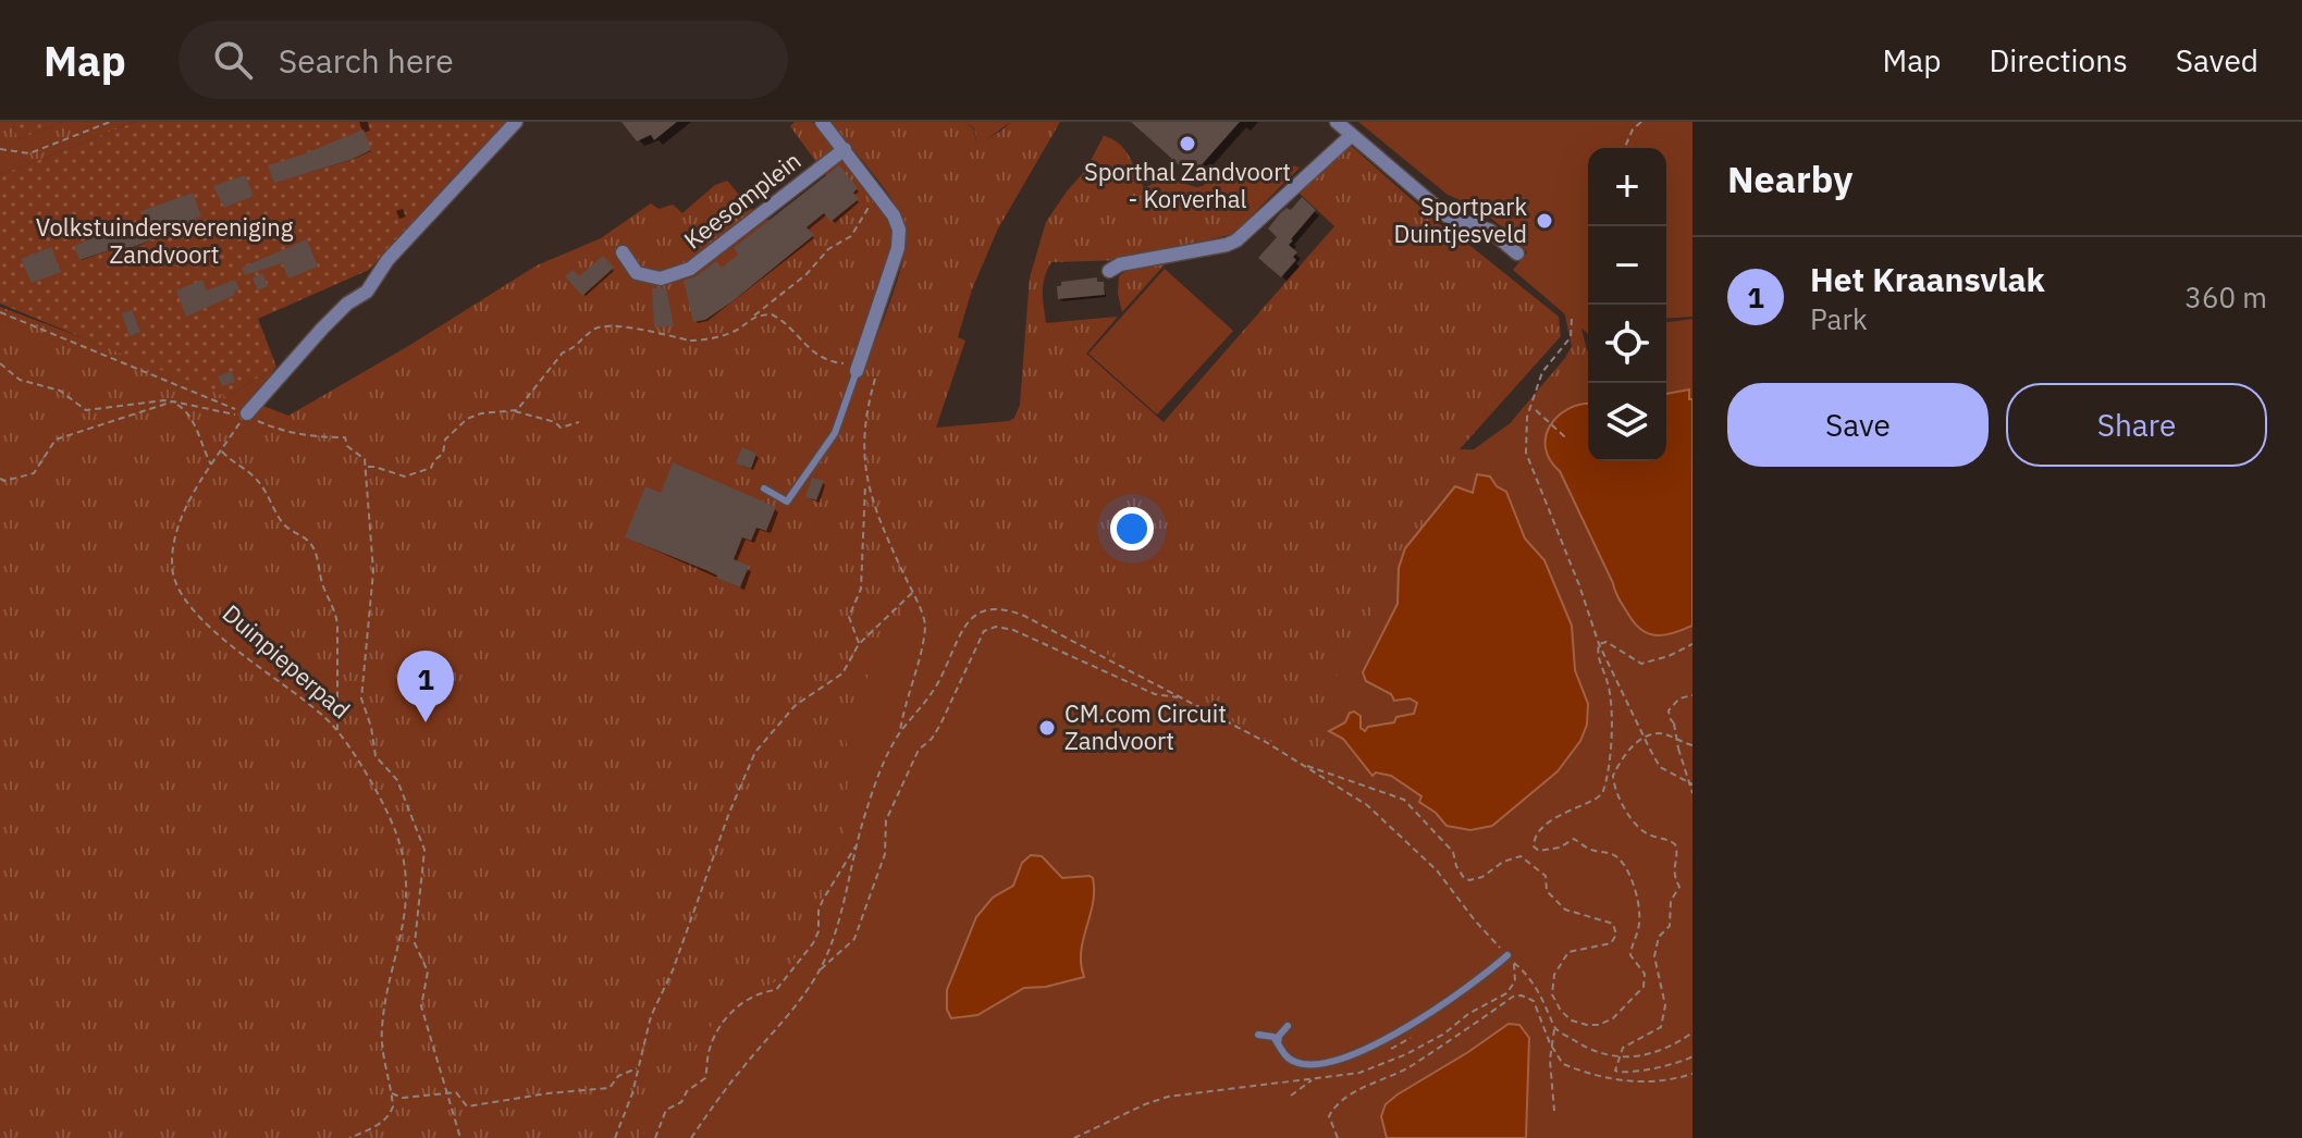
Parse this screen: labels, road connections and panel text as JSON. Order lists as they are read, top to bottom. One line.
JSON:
{"streets":{"street":["Keesomplein"],"path":["Duinpieperpad"]},"parks":["Volkstuindersvereniging Zandvoort"],"places":["Sporthal Zandvoort - Korverhal","Sportpark Duintjesveld","CM.com Circuit Zandvoort"],"page":{"header":"Map","search":"Search here","nav":["Map","Directions","Saved"],"heading":"Nearby","map_buttons":["+","−"],"list":[{"mark":"1","name":"Het Kraansvlak","note":"Park","value":"360 m"}],"buttons":["Save","Share"],"pins":"1"}}
